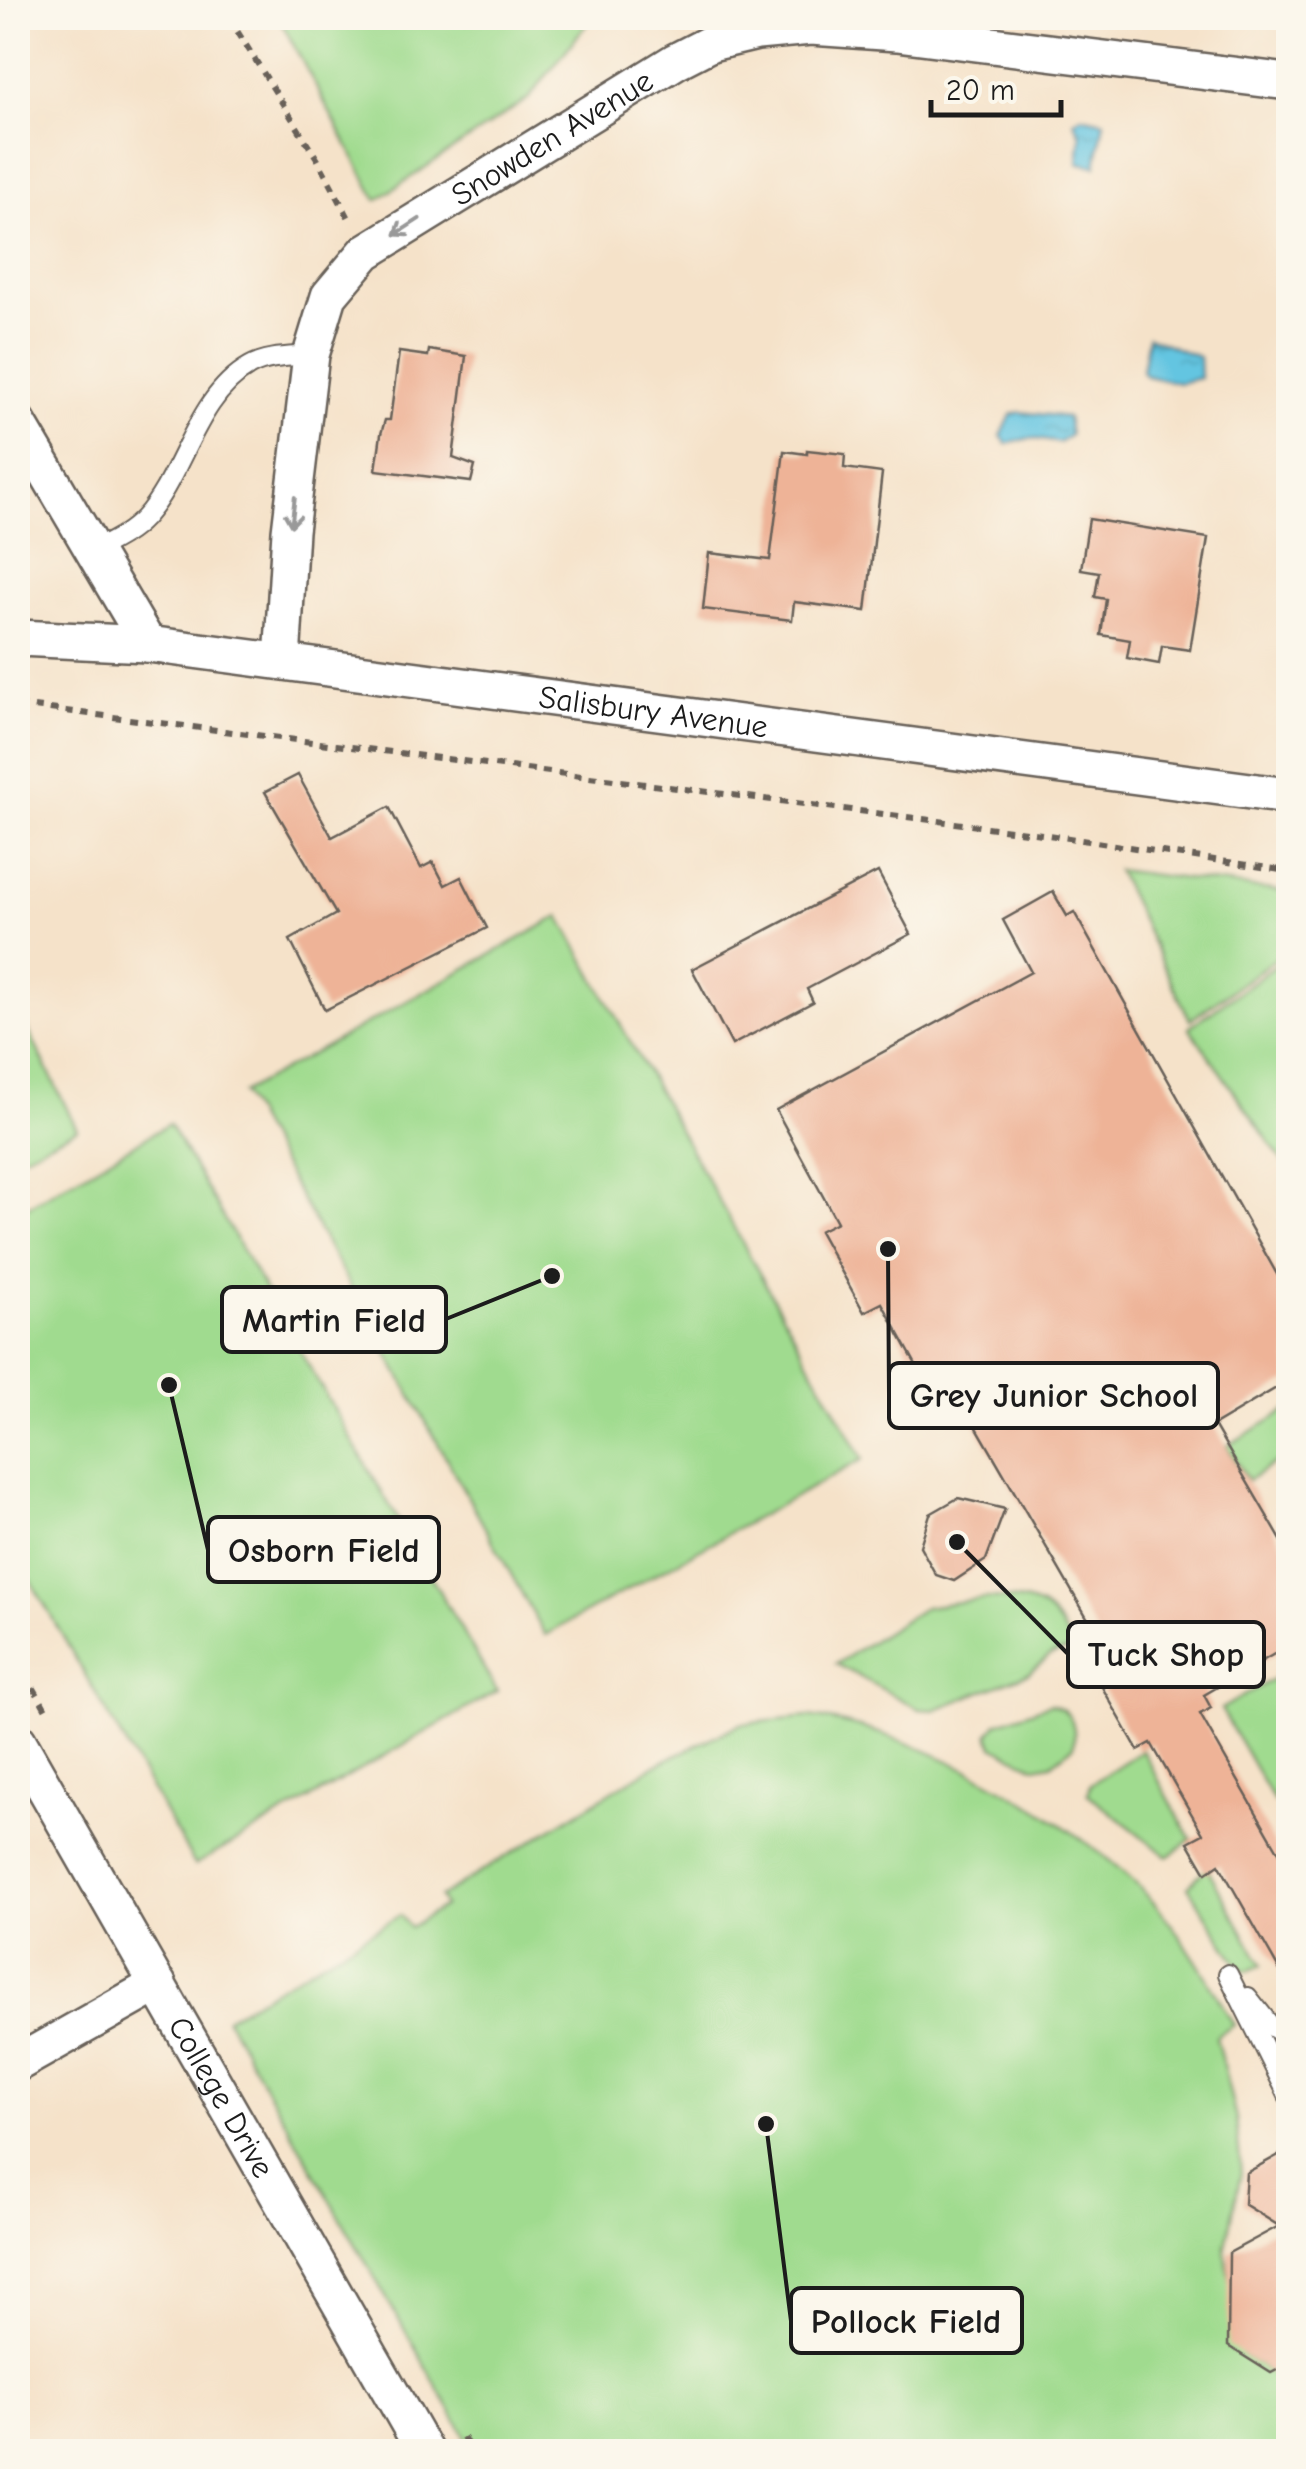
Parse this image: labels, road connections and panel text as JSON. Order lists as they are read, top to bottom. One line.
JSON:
{"streets":{"street":["Snowden Avenue","Salisbury Avenue","College Drive"]},"crossings":[["Snowden Avenue","Salisbury Avenue"]],"one_way":["Snowden Avenue"],"places":["Grey Junior School","Martin Field","Osborn Field","Tuck Shop","Pollock Field"],"scale_bar":"20 m"}
